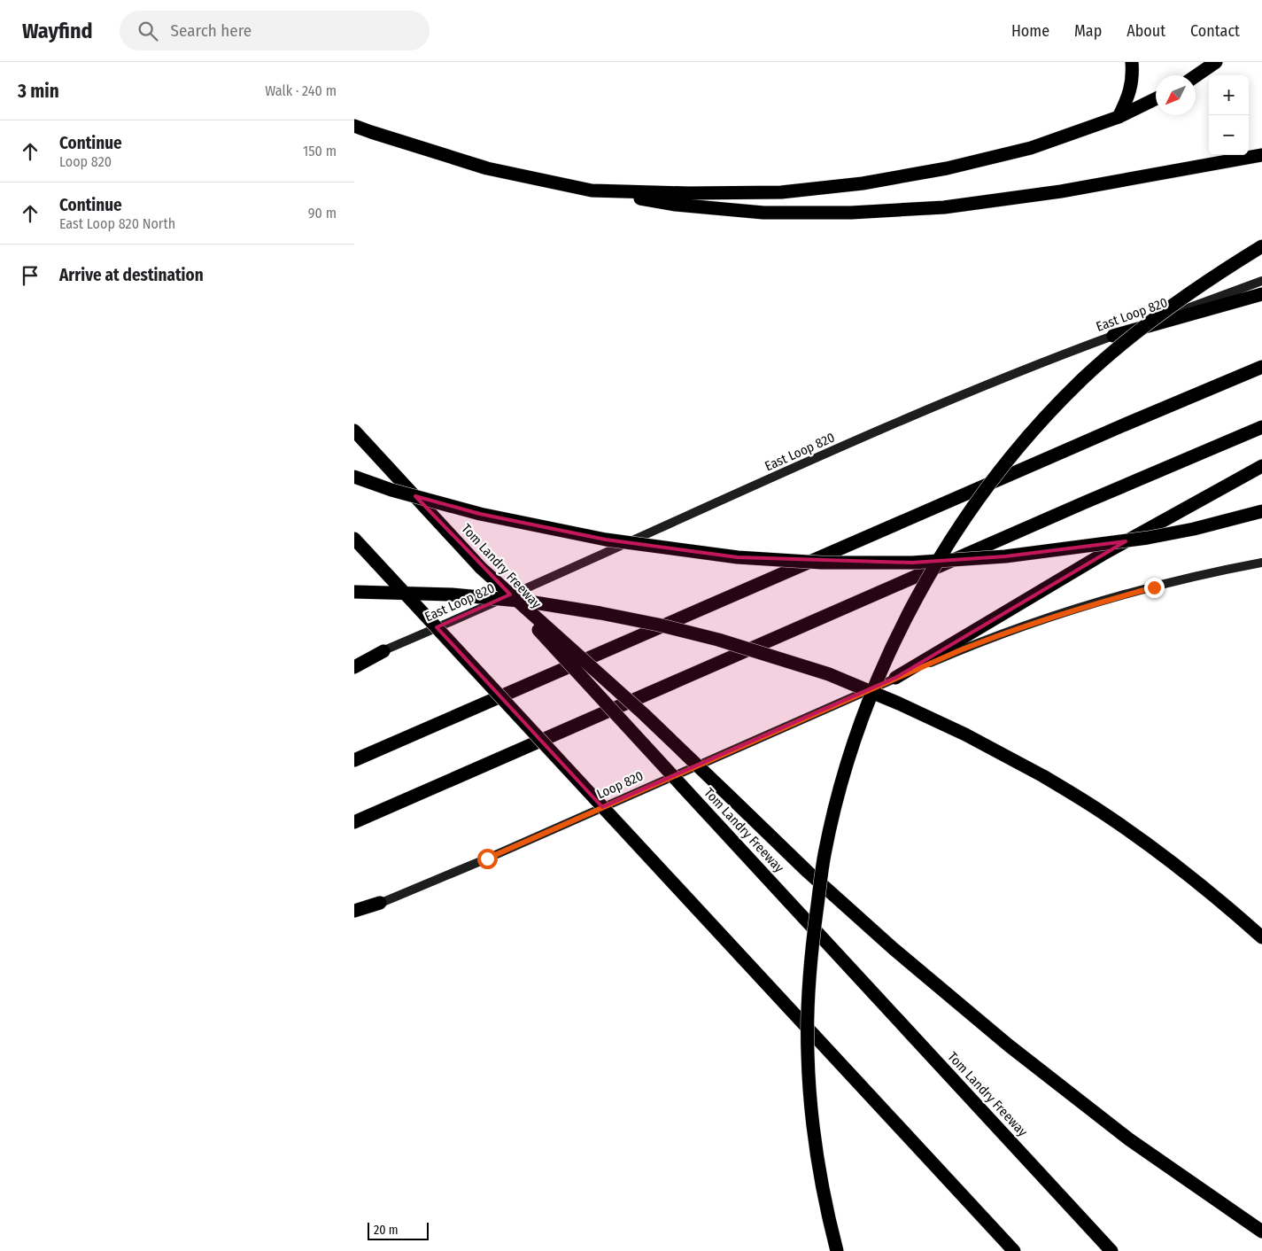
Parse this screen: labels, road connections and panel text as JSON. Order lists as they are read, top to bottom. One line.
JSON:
{"streets":{"highway":["Tom Landry Freeway"],"main road":["East Loop 820","Loop 820"]},"scale_bar":"20 m","north":"bottom left","page":{"header":"Wayfind","search":"Search here","nav":["Home","Map","About","Contact"],"heading":["3 min","Walk · 240 m"],"map_buttons":["+","−"],"list":[["Continue","Loop 820","150 m"],["Continue","East Loop 820 North","90 m"],"Arrive at destination"],"scale":"20 m"}}
